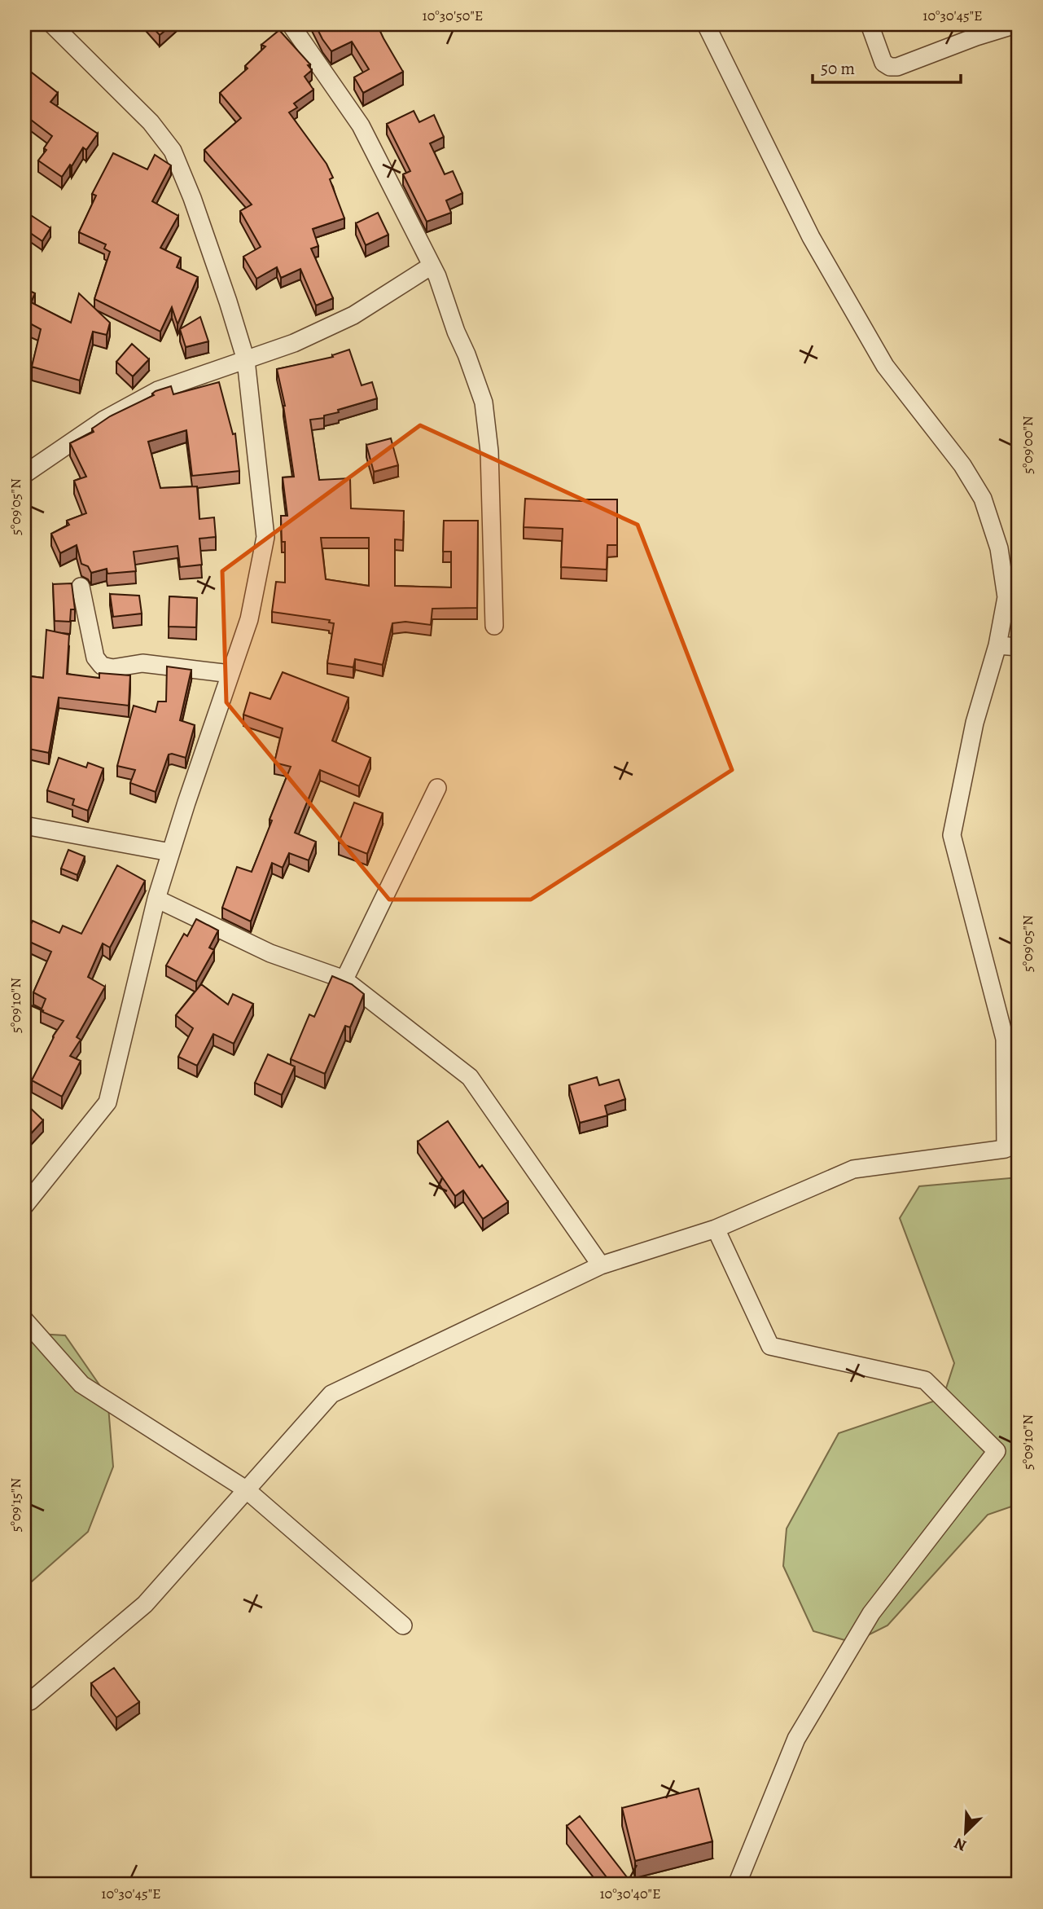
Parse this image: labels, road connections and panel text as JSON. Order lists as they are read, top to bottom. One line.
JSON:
{"scale_bar":"50 m","north":"bottom left","coordinates":["10°30'50\"E","10°30'45\"E","5°09'00\"N","5°09'05\"N","5°09'10\"N","5°09'15\"N","10°30'40\"E"]}
